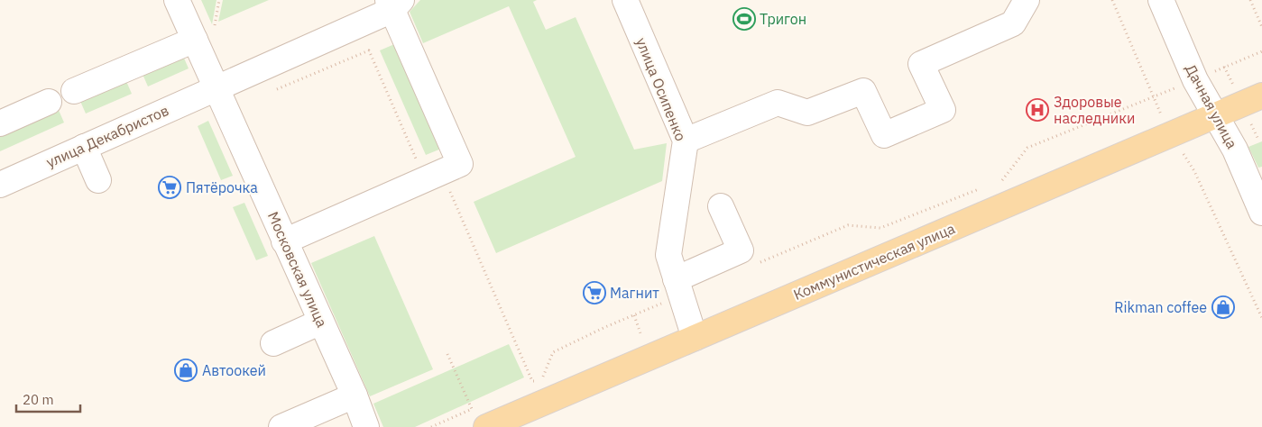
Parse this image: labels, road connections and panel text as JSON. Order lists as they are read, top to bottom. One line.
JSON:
{"streets":{"main road":["Коммунистическая улица"],"street":["улица Осипенко","Дачная улица","улица Декабристов","Московская улица"]},"crossings":[["улица Осипенко","Коммунистическая улица"],["Дачная улица","Коммунистическая улица"],["улица Декабристов","Московская улица"]],"places":{"sports":["Тригон"],"hospital":["Здоровые наследники"],"supermarket":["Пятёрочка","Магнит"],"shop":["Rikman coffee","Автоокей"]},"scale_bar":"20 m"}
